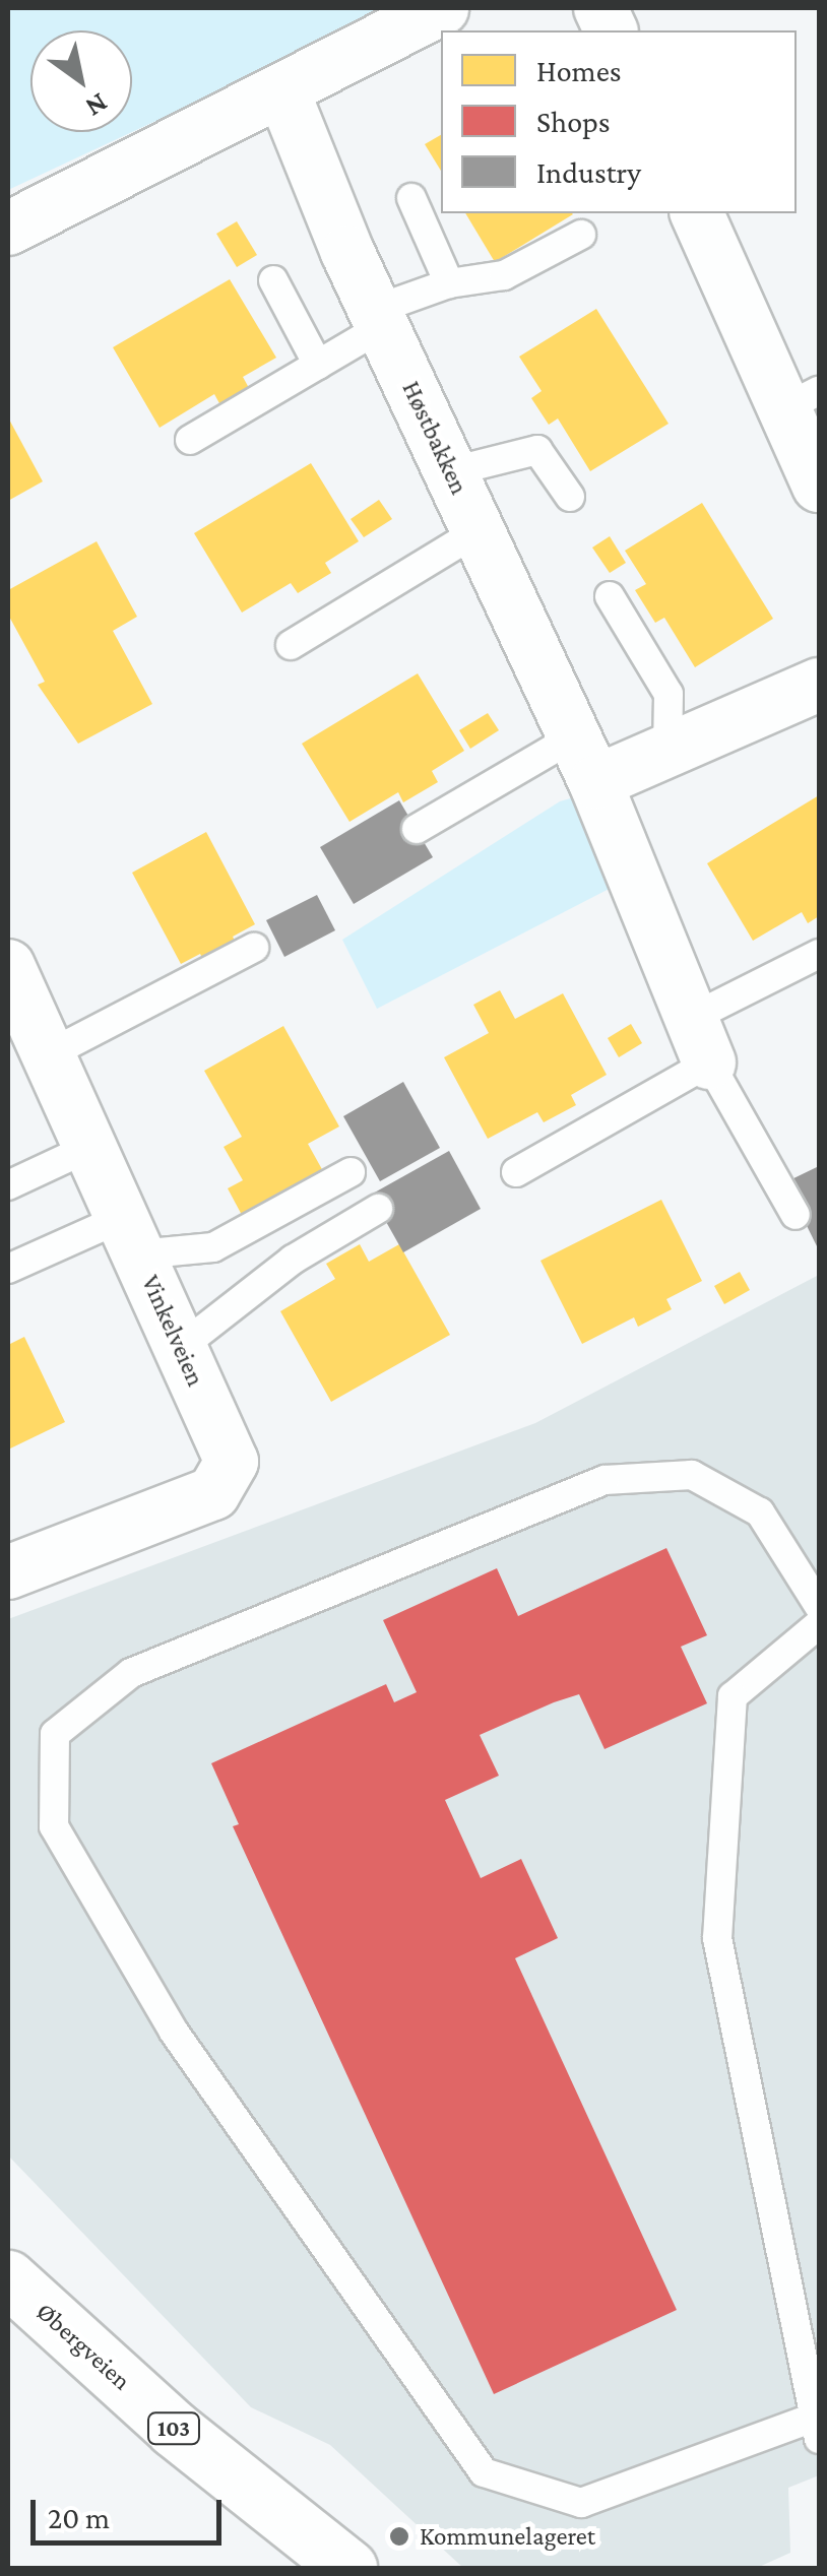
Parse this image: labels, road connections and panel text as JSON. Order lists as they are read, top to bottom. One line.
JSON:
{"streets":{"main road":["Øbergveien","103"],"street":["Høstbakken","Vinkelveien"]},"places":["Kommunelageret"],"legend":["Homes","Shops","Industry"],"scale_bar":"20 m","north":"bottom right"}
